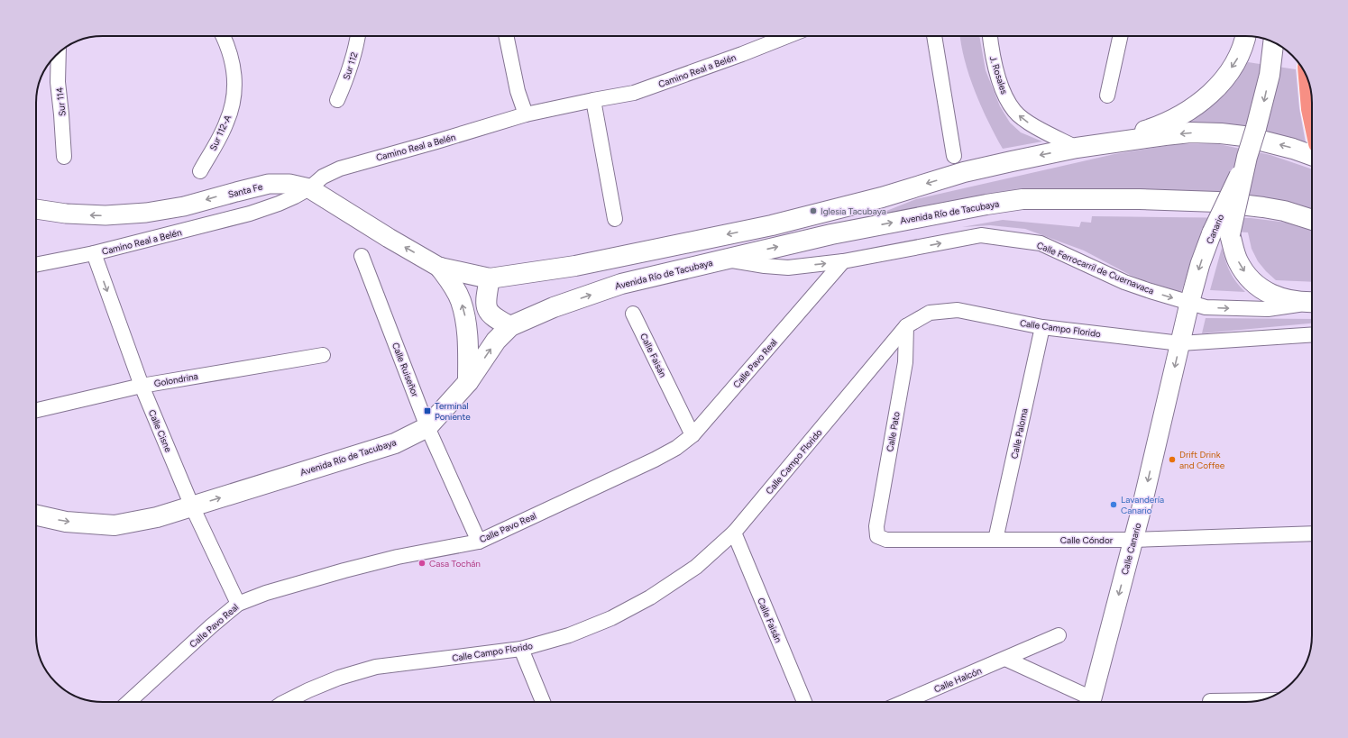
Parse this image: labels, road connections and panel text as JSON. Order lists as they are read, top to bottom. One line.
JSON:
{"streets":{"main road":["Avenida Río de Tacubaya"],"street":["Sur 112","Camino Real a Belén","J. Rosales","Sur 114","Sur 112-A","Santa Fe","Canario","Calle Ferrocarril de Cuernavaca","Calle Campo Florido","Calle Faisán","Calle Pavo Real","Calle Ruiseñor","Golondrina","Calle Cisne","Calle Pato","Calle Paloma","Calle Cóndor","Calle Canario","Calle Halcón"]},"crossings":[["Camino Real a Belén","Santa Fe"],["Camino Real a Belén","Calle Cisne"],["Avenida Río de Tacubaya","Calle Ferrocarril de Cuernavaca"],["Avenida Río de Tacubaya","Calle Ruiseñor"],["Avenida Río de Tacubaya","Calle Cisne"],["Canario","Calle Ferrocarril de Cuernavaca"],["Canario","Calle Canario"],["Calle Ferrocarril de Cuernavaca","Calle Pavo Real"],["Calle Ferrocarril de Cuernavaca","Calle Canario"],["Calle Campo Florido","Calle Faisán"],["Calle Campo Florido","Calle Pato"],["Calle Campo Florido","Calle Paloma"],["Calle Campo Florido","Calle Canario"],["Calle Faisán","Calle Pavo Real"],["Calle Pavo Real","Calle Ruiseñor"],["Calle Pavo Real","Calle Cisne"],["Golondrina","Calle Cisne"],["Calle Pato","Calle Cóndor"],["Calle Paloma","Calle Cóndor"],["Calle Cóndor","Calle Canario"]],"one_way":["J. Rosales","Santa Fe","Canario","Calle Ferrocarril de Cuernavaca","Calle Cisne","Calle Canario"],"places":{"other":["Iglesia Tacubaya","Drift Drink and Coffee","Lavandería Canario","Casa Tochán"],"transit":["Terminal Poniente"]}}
